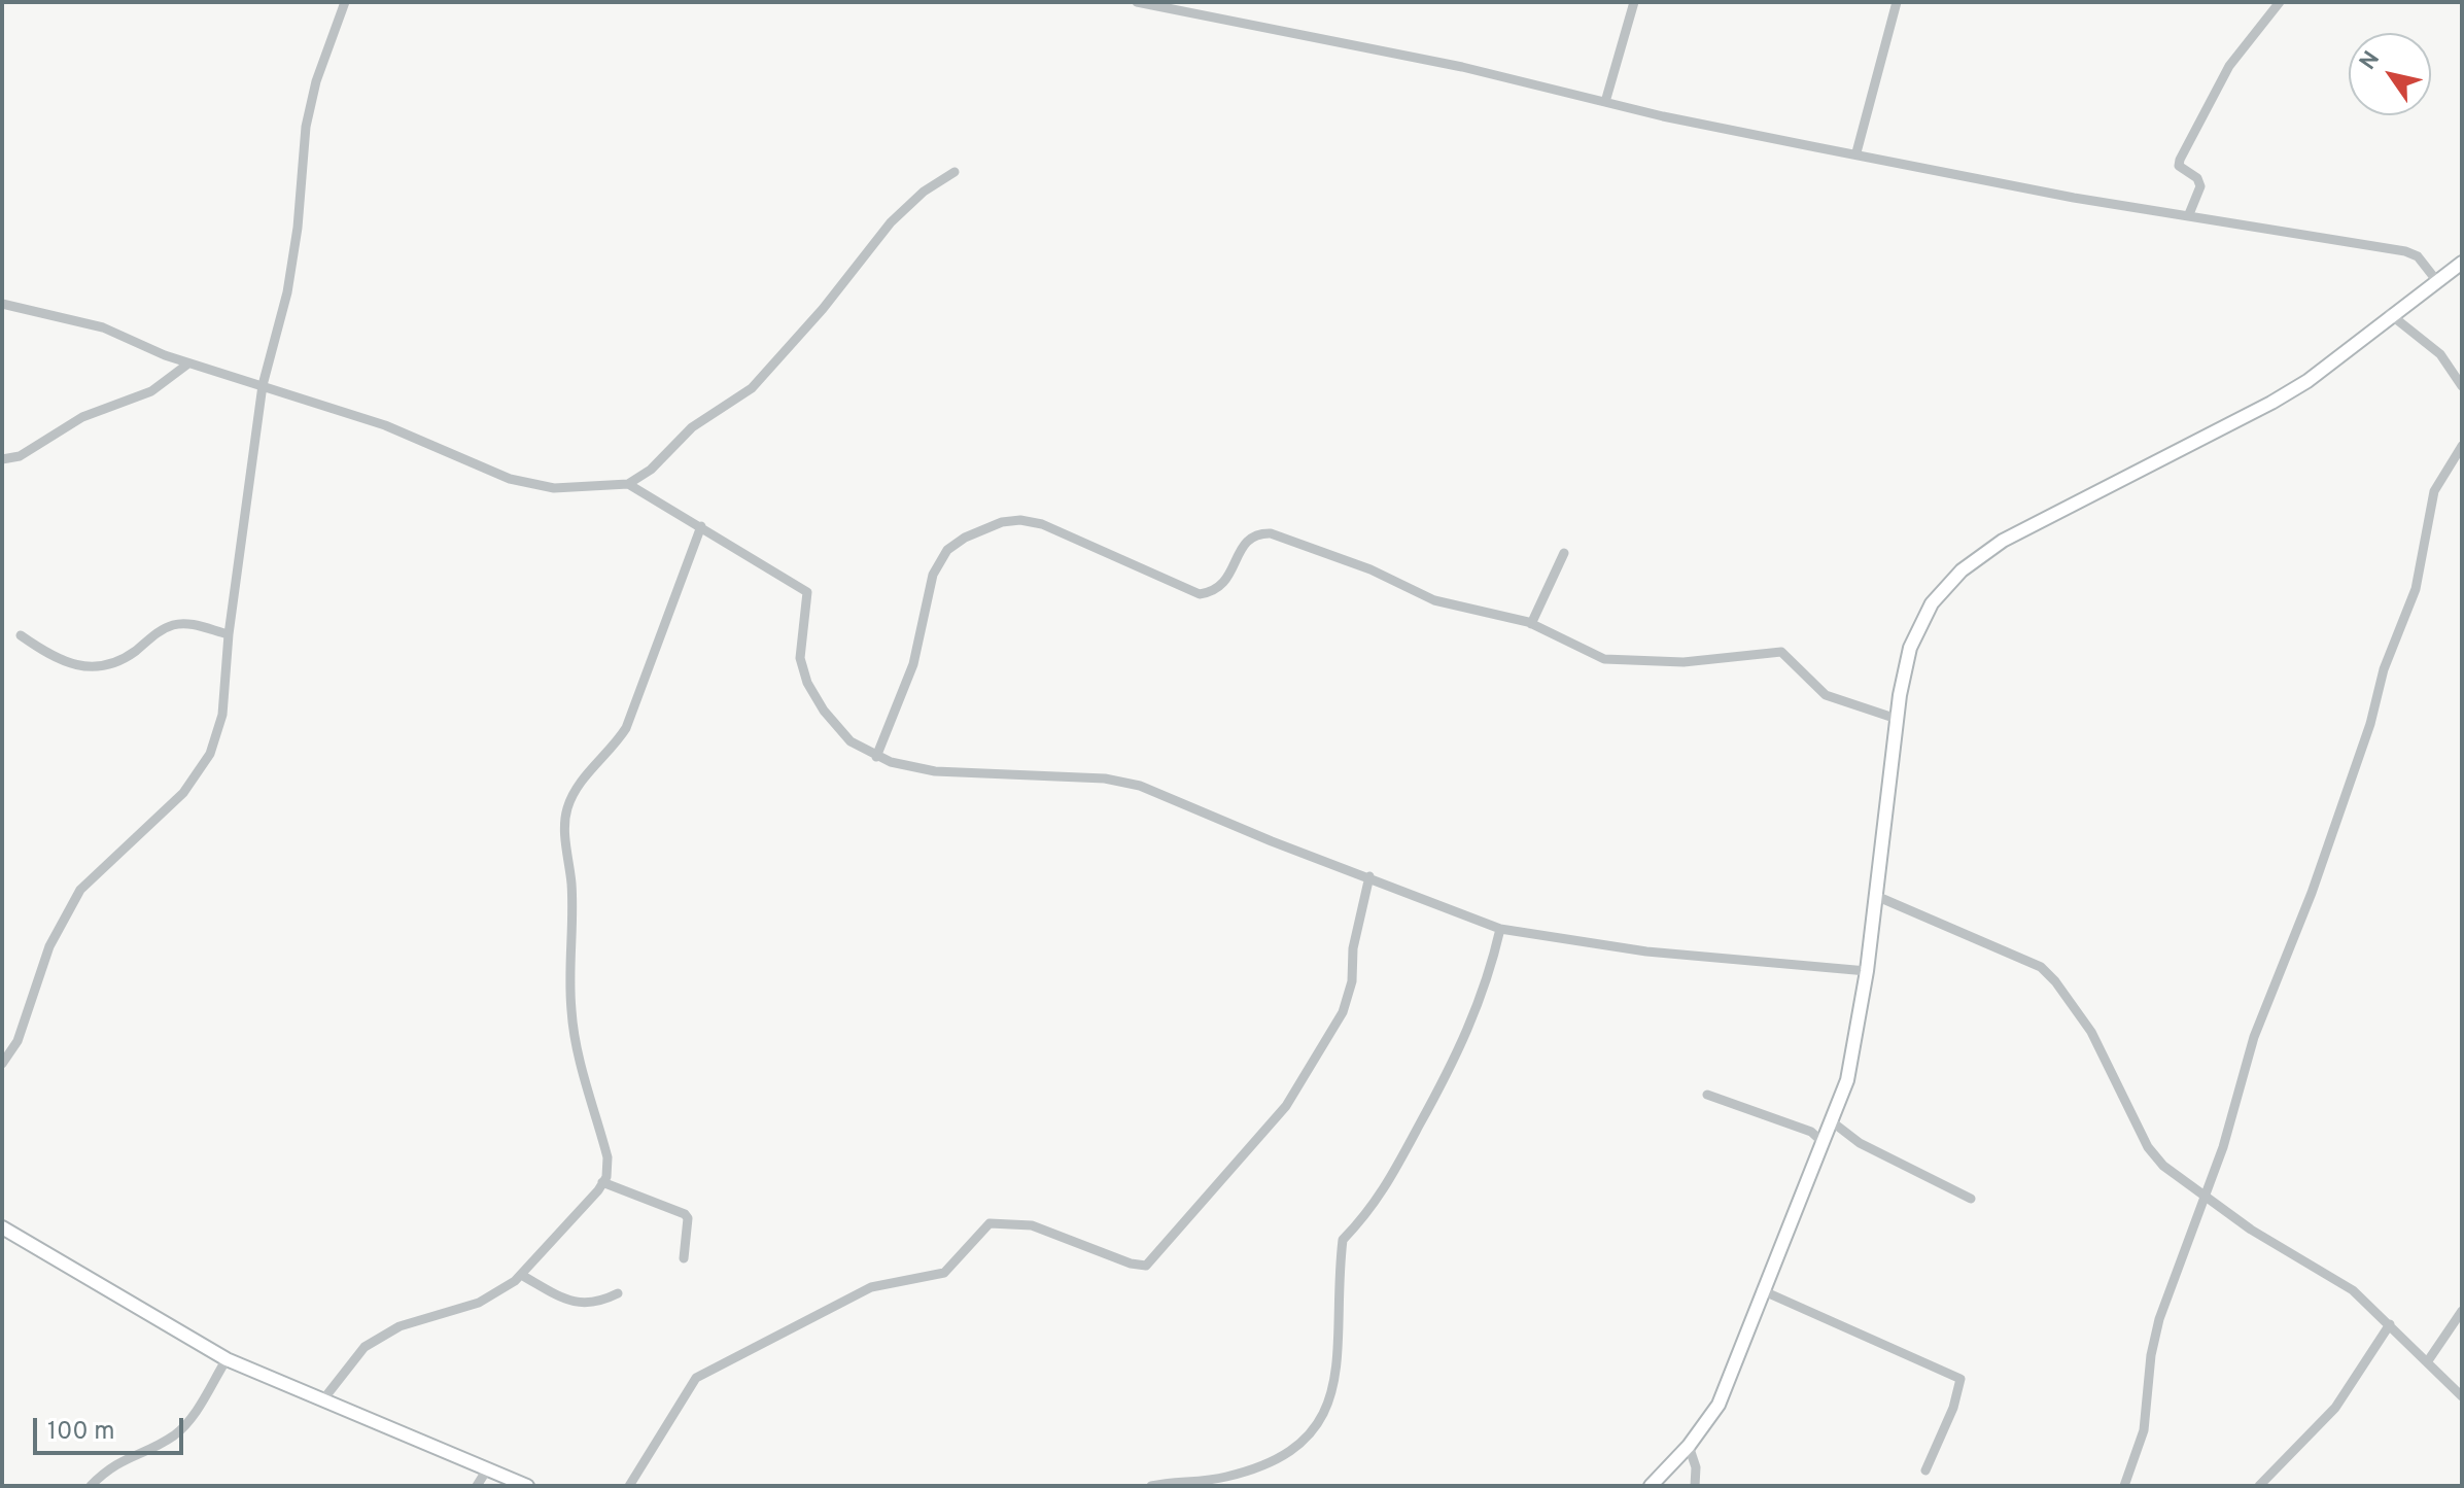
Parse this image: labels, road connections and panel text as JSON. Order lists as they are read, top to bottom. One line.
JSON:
{"scale_bar":"100 m","north":"top left"}
